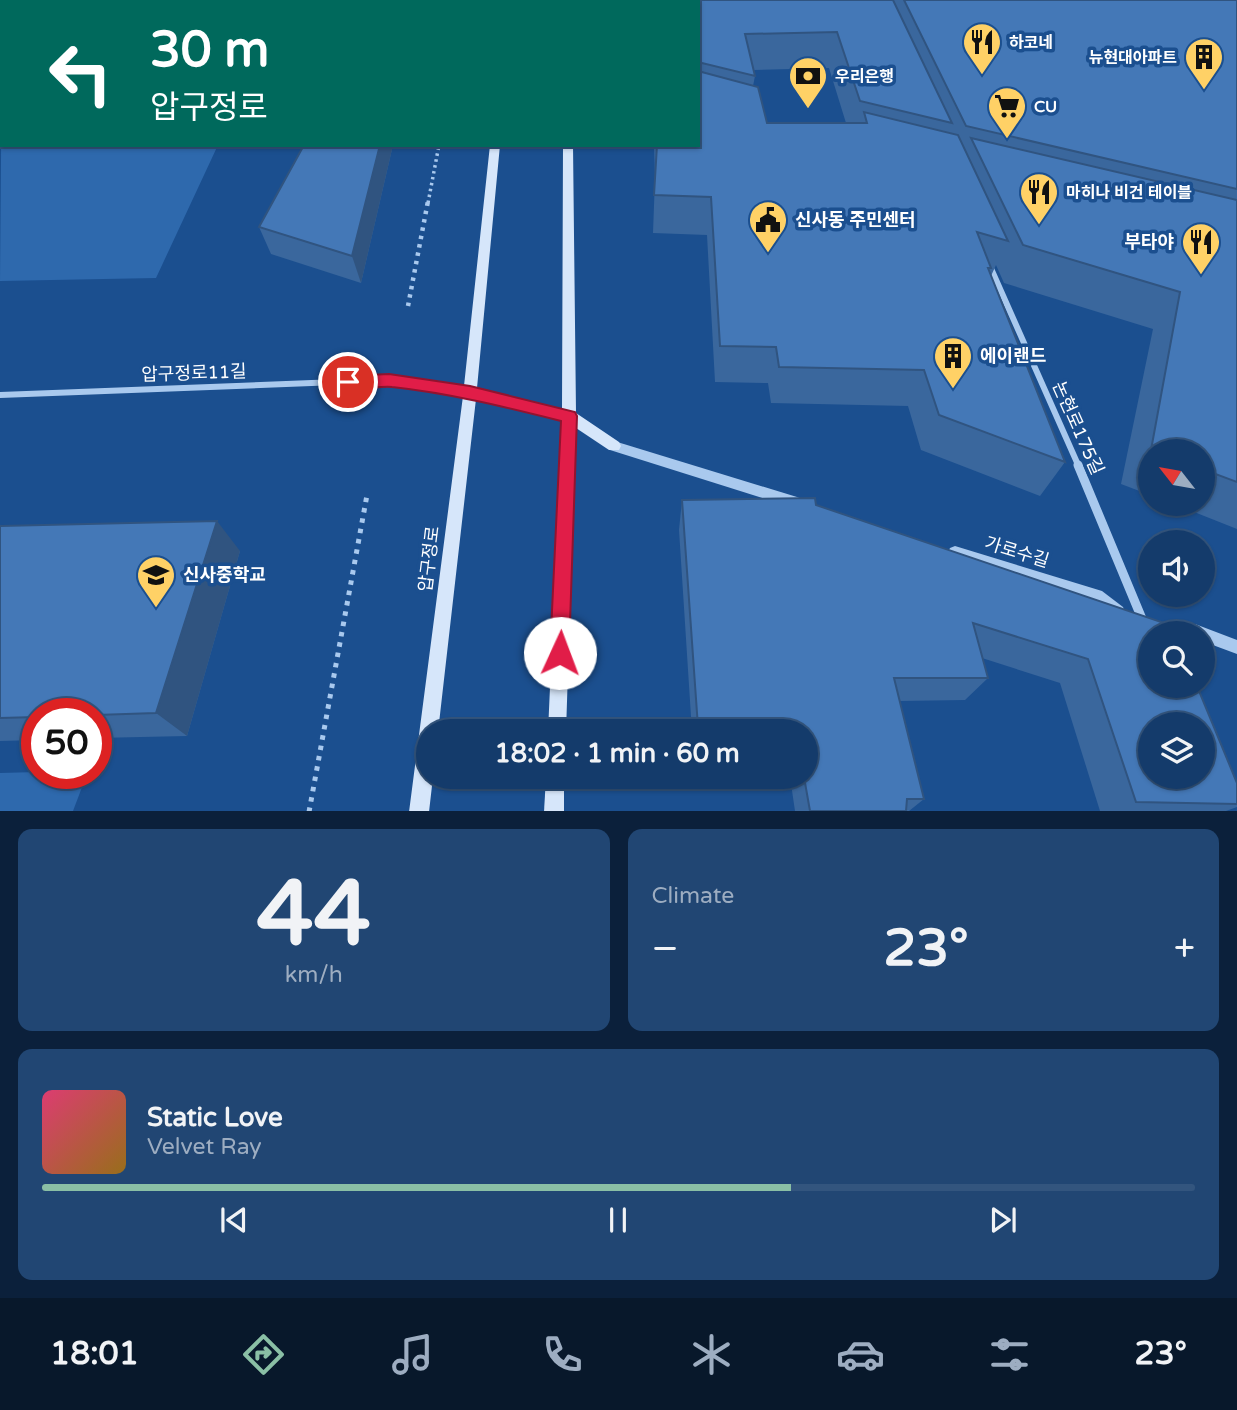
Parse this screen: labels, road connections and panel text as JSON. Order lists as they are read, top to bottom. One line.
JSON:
{"streets":{"main road":["압구정로"],"street":["압구정로11길","논현로175길","가로수길"]},"places":{"restaurant":["하코네","마히나 비건 테이블","부타야"],"building":["뉴현대아파트","에이랜드"],"bank":["우리은행"],"supermarket":["CU"],"public building":["신사동 주민센터"],"school or university":["신사중학교"]},"north":"top left","page":{"turn":["30 m","압구정로"],"limit":"50","trip":"18:02 · 1 min · 60 m","tile":[["44","km/h"],"Climate"],"heat":["−","23°","+"],"song":["Static Love","Velvet Ray"],"tabs":["18:01","23°"]}}
